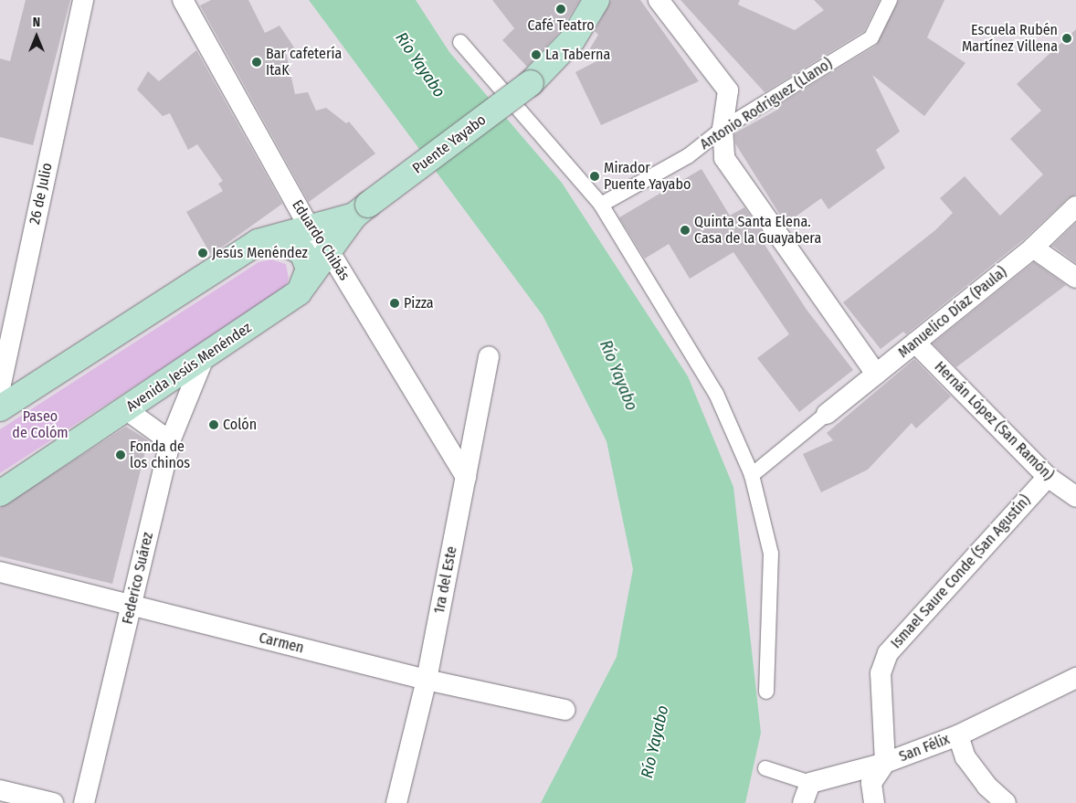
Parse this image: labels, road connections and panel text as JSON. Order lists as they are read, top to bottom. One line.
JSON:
{"streets":{"main road":["Puente Yayabo","Avenida Jesús Menéndez"],"street":["Antonio Rodriguez (Llano)","26 de Julio","Eduardo Chibás","Manuelico Díaz (Paula)","Hernán López (San Ramón)","Ismael Saure Conde (San Agustín)","Federico Suárez","1ra del Este","Carmen","San Félix"]},"crossings":[["Puente Yayabo","Avenida Jesús Menéndez"],["Eduardo Chibás","Avenida Jesús Menéndez"],["Eduardo Chibás","1ra del Este"],["Manuelico Díaz (Paula)","Hernán López (San Ramón)"],["Avenida Jesús Menéndez","Federico Suárez"],["Hernán López (San Ramón)","Ismael Saure Conde (San Agustín)"],["Ismael Saure Conde (San Agustín)","San Félix"],["Federico Suárez","Carmen"],["1ra del Este","Carmen"]],"water":["Río Yayabo"],"parks":["Paseo de Colóm"],"places":["Café Teatro","Escuela Rubén Martínez Villena","La Taberna","Bar cafetería ItaK","Mirador Puente Yayabo","Quinta Santa Elena. Casa de la Guayabera","Jesús Menéndez","Pizza","Colón","Fonda de los chinos"],"north":"top"}
